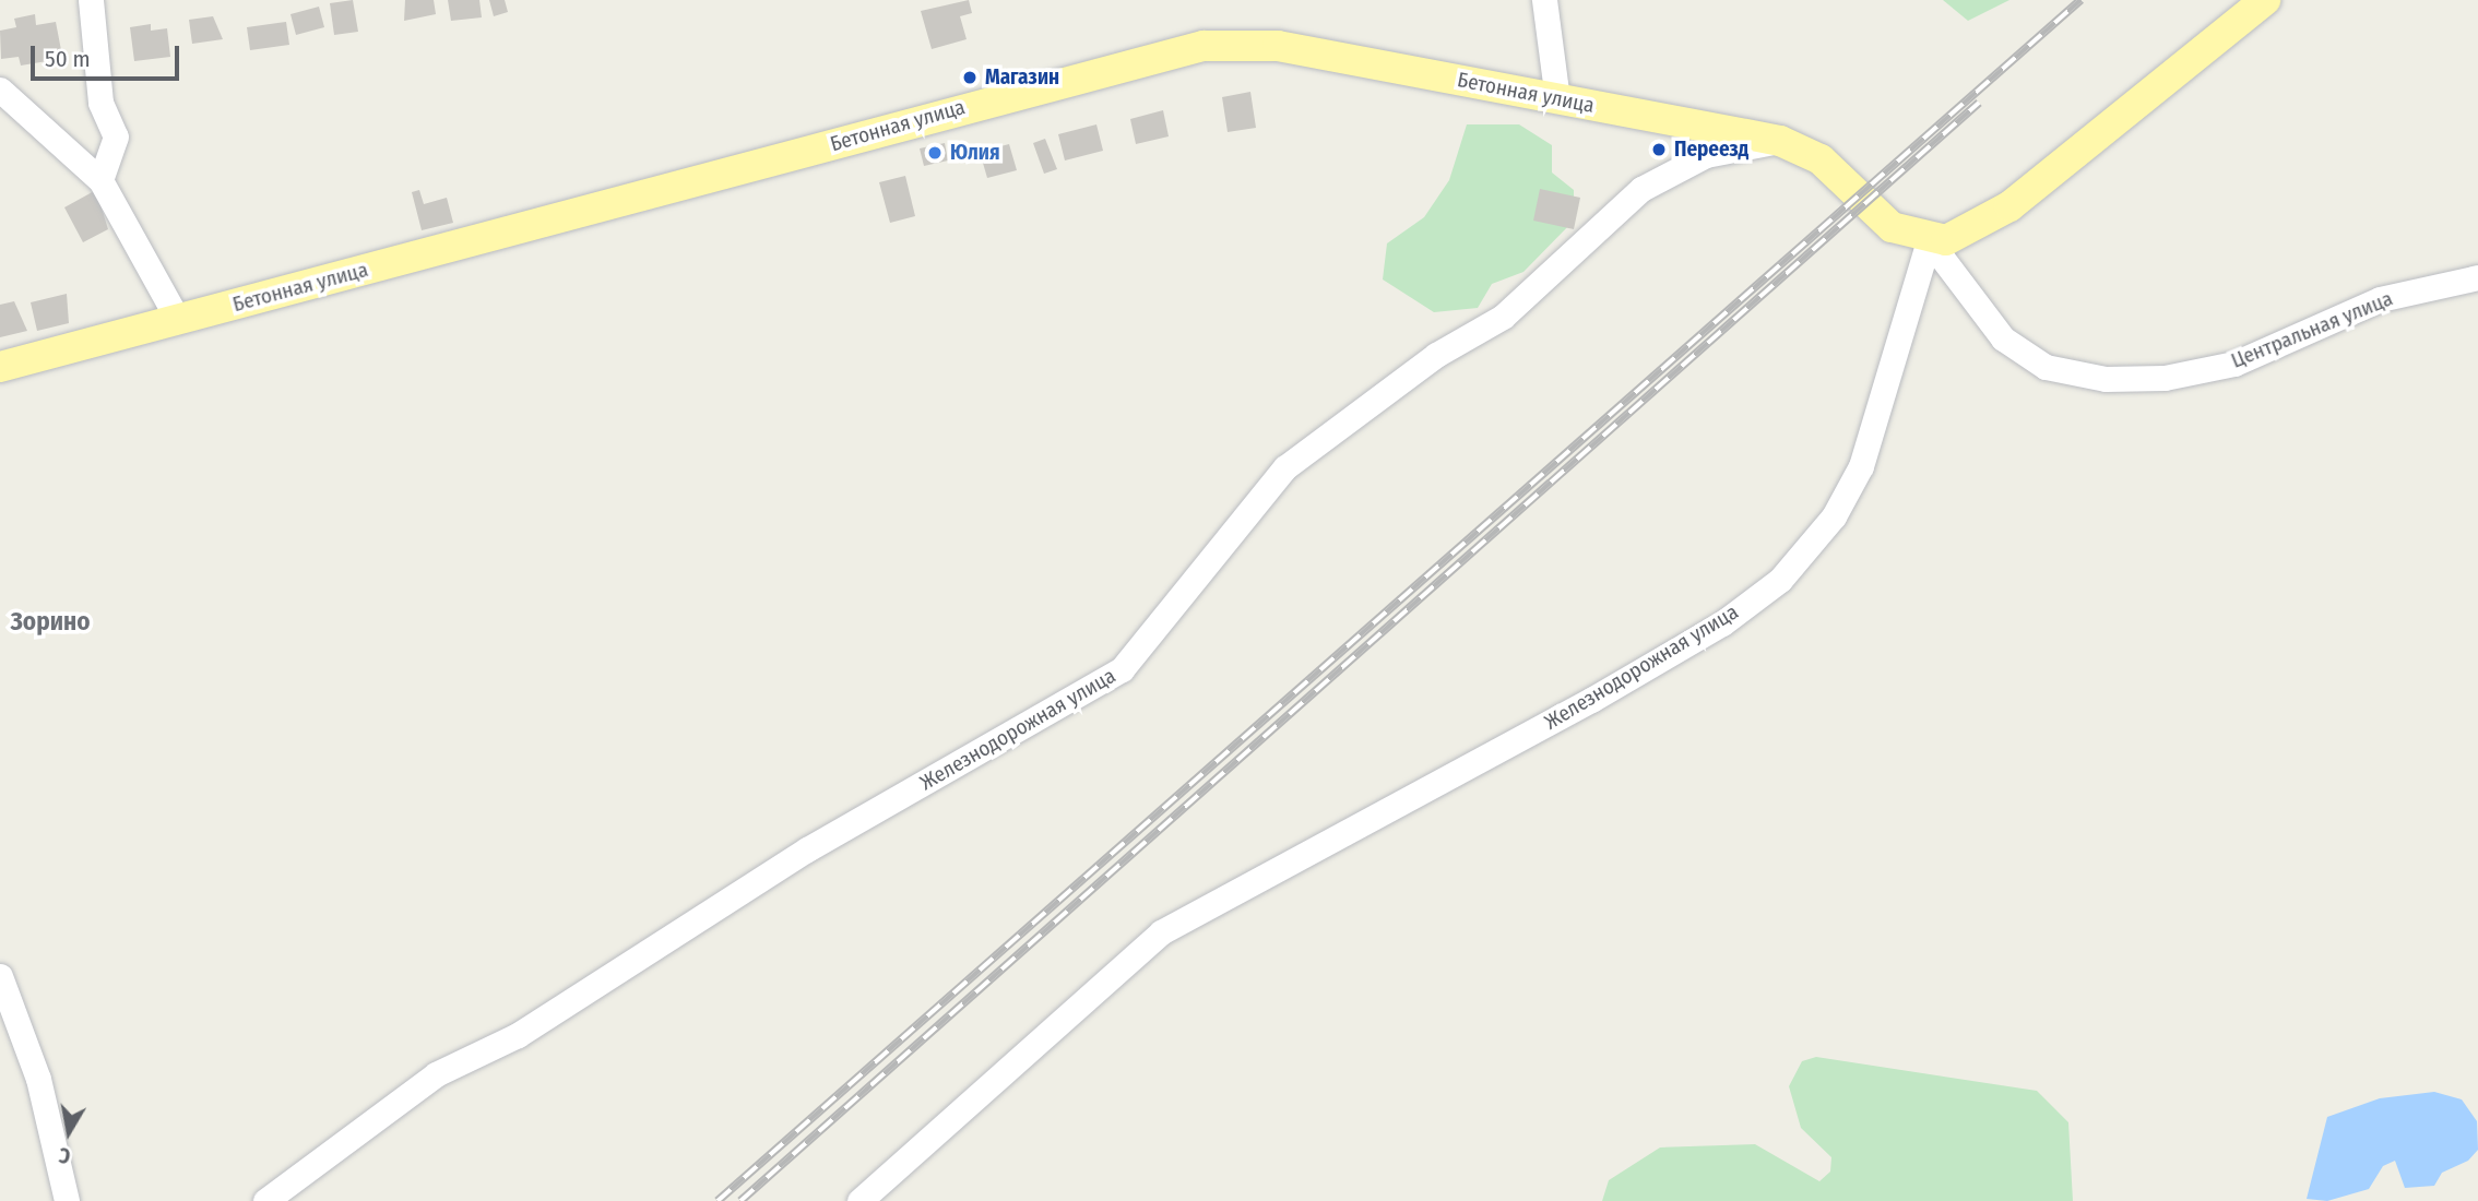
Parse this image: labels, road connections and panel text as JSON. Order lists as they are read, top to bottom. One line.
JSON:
{"streets":{"main road":["Бетонная улица"],"street":["Центральная улица","Железнодорожная улица"]},"crossings":[["Бетонная улица","Железнодорожная улица"],["Центральная улица","Железнодорожная улица"]],"districts":["Зорино"],"places":["Магазин","Переезд","Юлия"],"scale_bar":"50 m","north":"bottom"}
